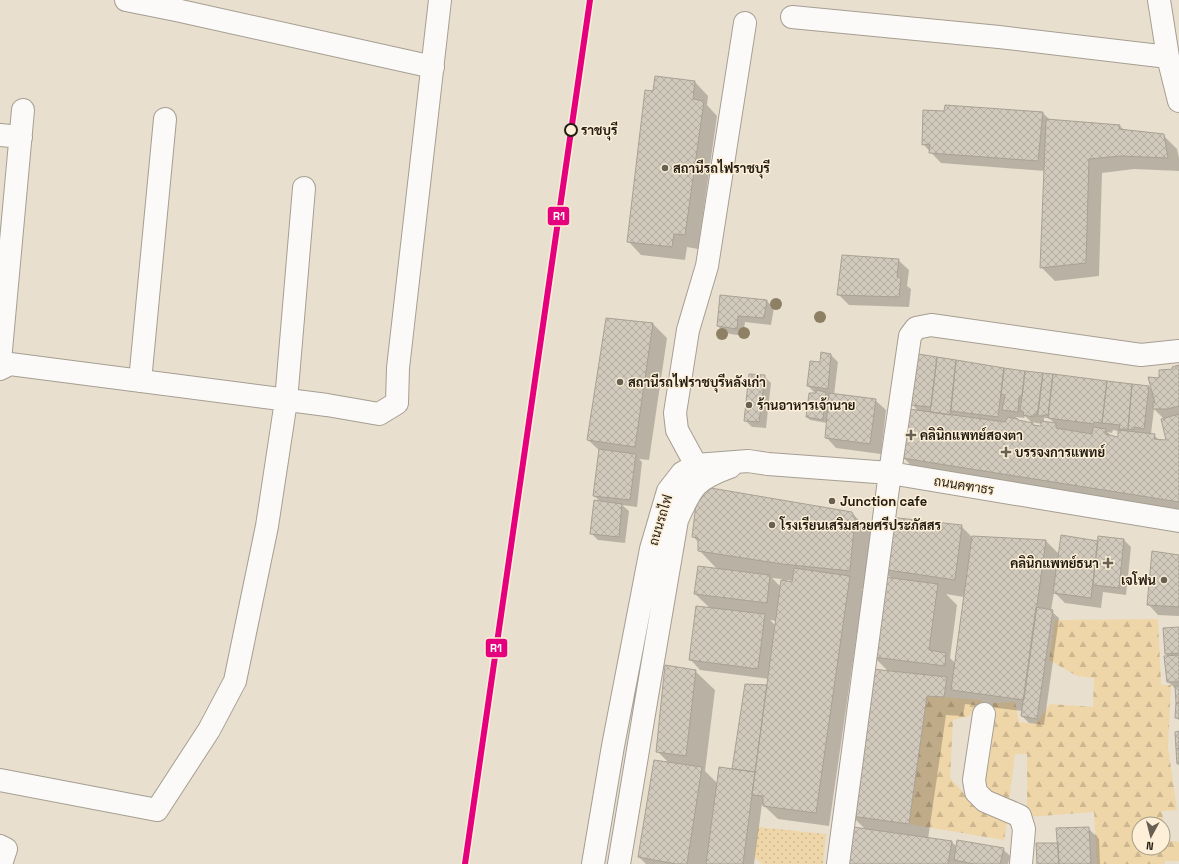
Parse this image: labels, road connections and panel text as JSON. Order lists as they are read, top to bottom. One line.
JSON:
{"streets":{"street":["ถนนคฑาธร","ถนนรถไฟ"]},"crossings":[["ถนนคฑาธร","ถนนรถไฟ"]],"places":{"other":["ราชบุรี","สถานีรถไฟราชบุรี","สถานีรถไฟราชบุรีหลังเก่า","ร้านอาหารเจ้านาย","Junction cafe","โรงเรียนเสริมสวยศรีประภัสสร","เจโฟน"],"health":["คลินิกแพทย์สองตา","บรรจงการแพทย์","คลินิกแพทย์ธนา"]},"lines":["transit line R1"],"north":"bottom"}
